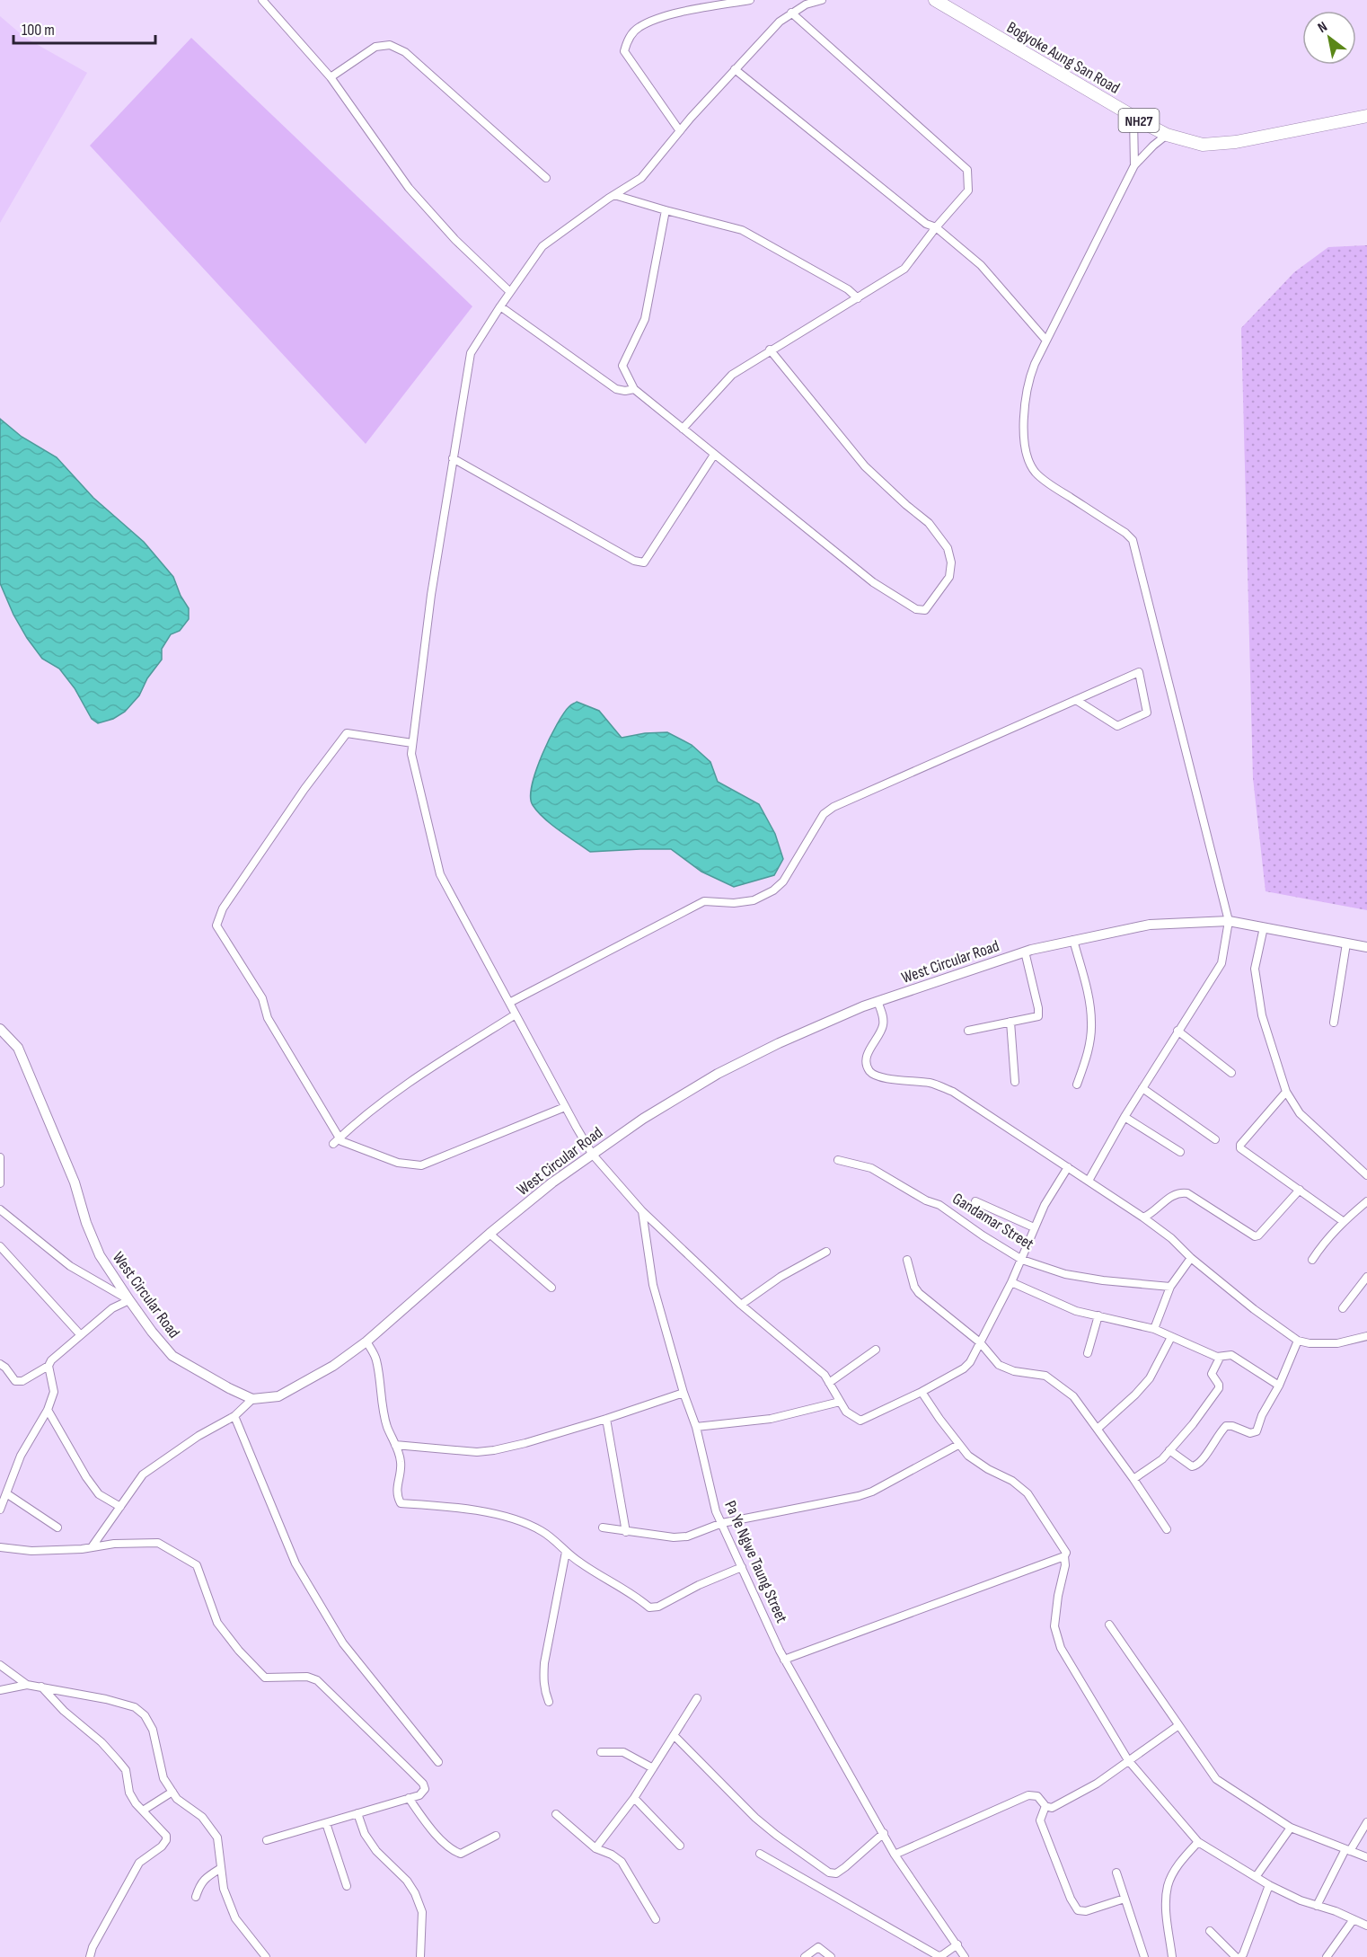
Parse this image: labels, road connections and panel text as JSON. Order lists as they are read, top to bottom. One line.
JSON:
{"streets":{"highway":["Bogyoke Aung San Road","NH27"],"street":["West Circular Road","Gandamar Street","Pa Ye Ngwe Taung Street"]},"scale_bar":"100 m","north":"top left"}
